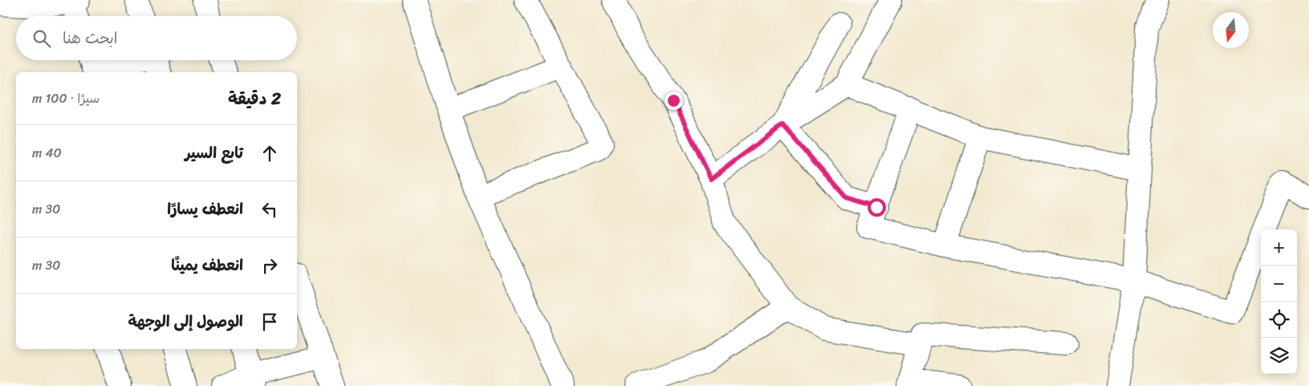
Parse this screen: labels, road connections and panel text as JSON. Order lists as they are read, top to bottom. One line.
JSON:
{"north":"bottom","page":{"search":"ابحث هنا","heading":["2 دقيقة","سيرًا · 100 m"],"list":[["تابع السير","40 m"],["انعطف يسارًا","30 m"],["انعطف يمينًا","30 m"],"الوصول إلى الوجهة"],"map_buttons":["+","−"]}}
